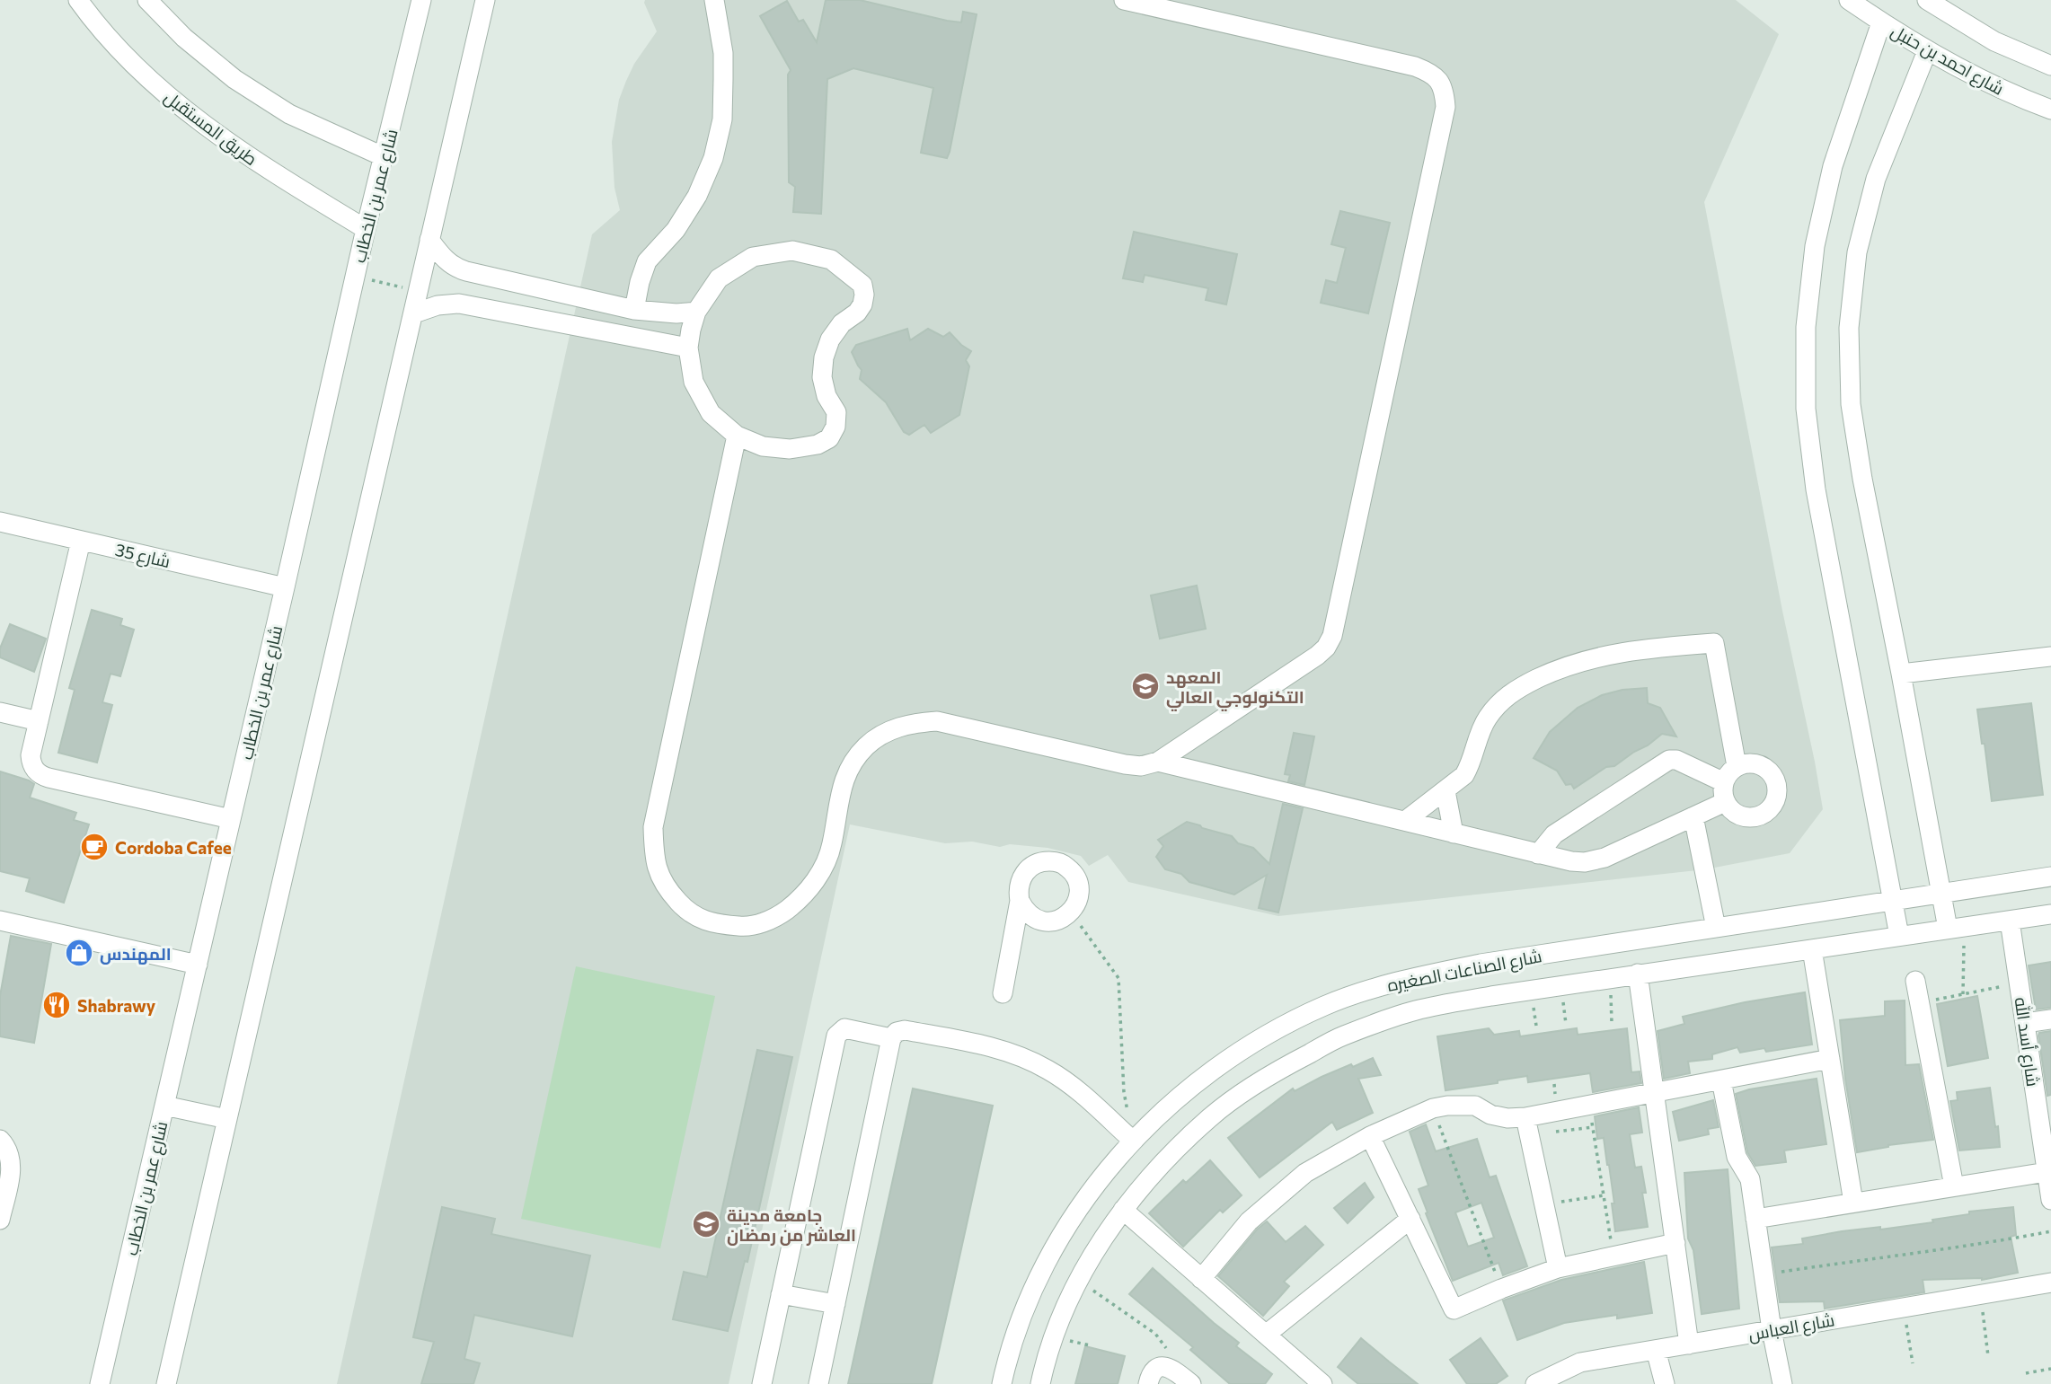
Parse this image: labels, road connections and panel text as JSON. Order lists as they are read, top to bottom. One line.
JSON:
{"streets":{"street":["شارع احمد بن حنبل","طريق المستقبل","شارع عمر بن الخطاب","شارع 35","شارع الصناعات الصغيره","شارع أسد الله","شارع العباس"]},"crossings":[["طريق المستقبل","شارع عمر بن الخطاب"],["شارع عمر بن الخطاب","شارع 35"],["شارع الصناعات الصغيره","شارع أسد الله"]],"places":{"school or university":["المعهد التكنولوجي العالي","جامعة مدينة العاشر من رمضان"],"cafe":["Cordoba Cafee"],"shop":["المهندس"],"restaurant":["Shabrawy"]}}
